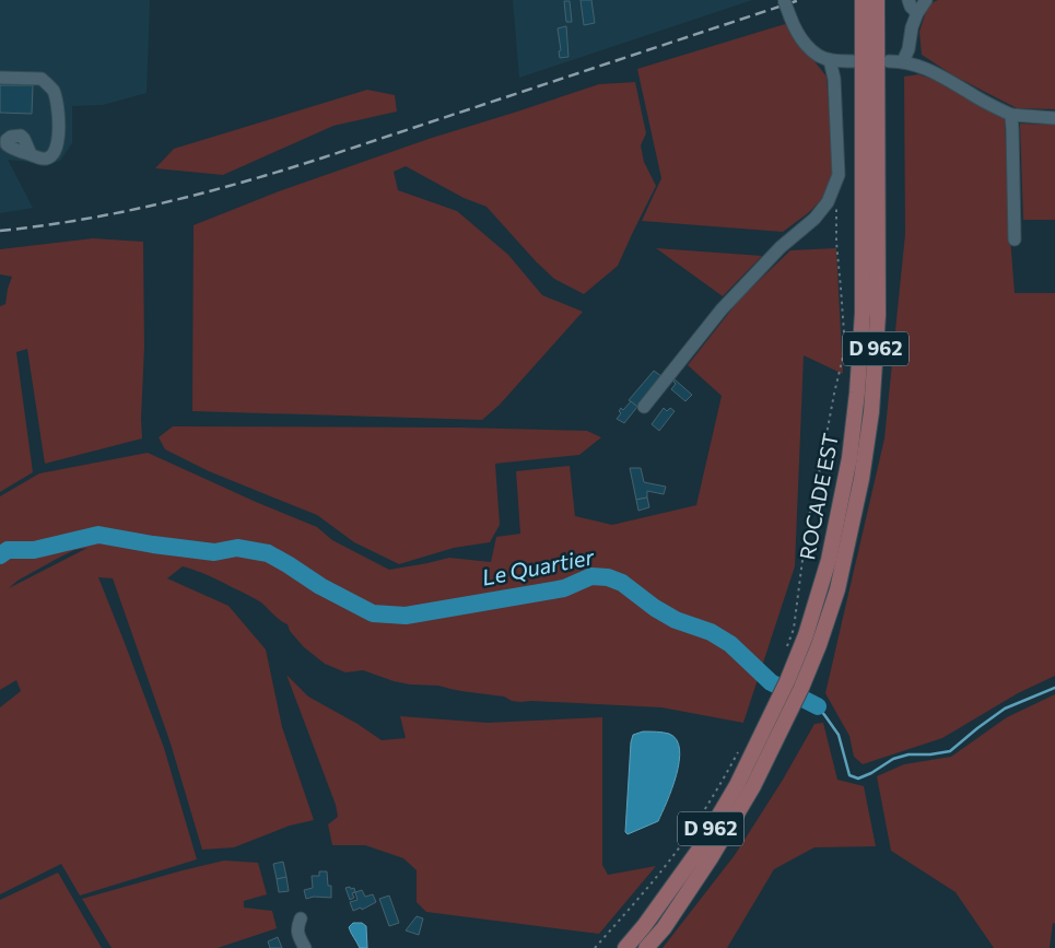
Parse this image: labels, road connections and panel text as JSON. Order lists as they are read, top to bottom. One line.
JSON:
{"streets":{"main road":["D 962","ROCADE EST"]},"water":["Le Quartier"]}
